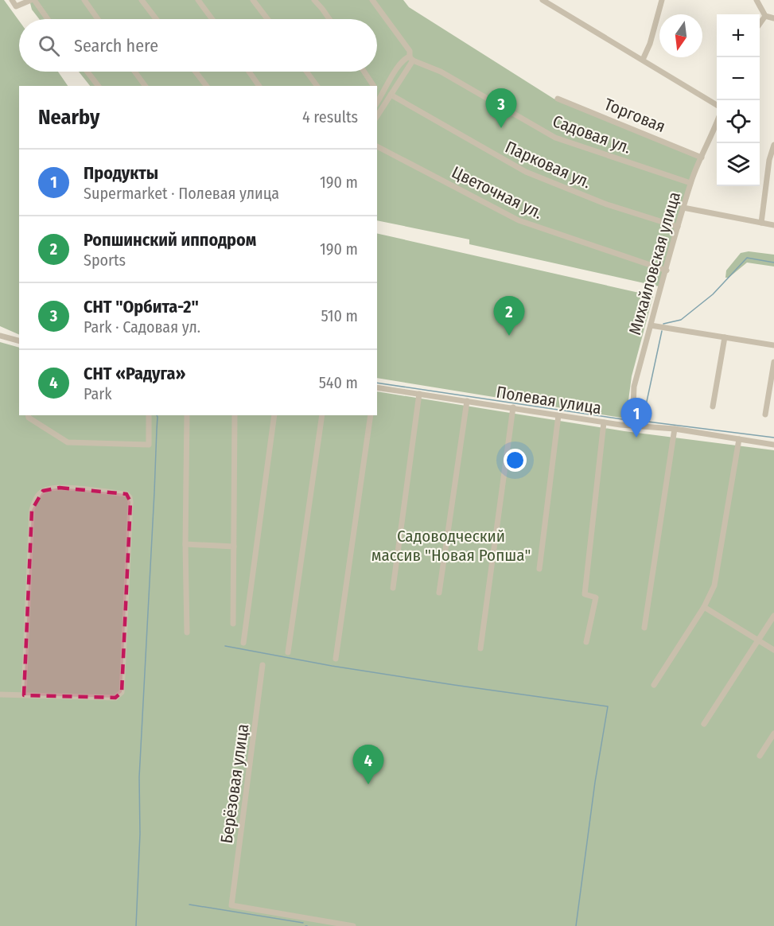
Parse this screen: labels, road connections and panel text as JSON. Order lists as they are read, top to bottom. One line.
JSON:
{"streets":{"street":["Торговая","Садовая ул.","Парковая ул.","Цветочная ул.","Михайловская улица","Полевая улица","Берёзовая улица"]},"crossings":[["Торговая","Михайловская улица"],["Садовая ул.","Михайловская улица"],["Парковая ул.","Михайловская улица"],["Цветочная ул.","Михайловская улица"],["Михайловская улица","Полевая улица"]],"parks":["Садоводческий массив \"Новая Ропша\""],"north":"bottom","page":{"map_buttons":["+","−"],"search":"Search here","heading":["Nearby","4 results"],"pins":["3","2","1","4"],"list":[{"mark":"1","name":"Продукты","note":"Supermarket · Полевая улица","value":"190 m"},{"mark":"2","name":"Ропшинский ипподром","note":"Sports","value":"190 m"},{"mark":"3","name":"СНТ \"Орбита-2\"","note":"Park · Садовая ул.","value":"510 m"},{"mark":"4","name":"СНТ «Радуга»","note":"Park","value":"540 m"}]}}
